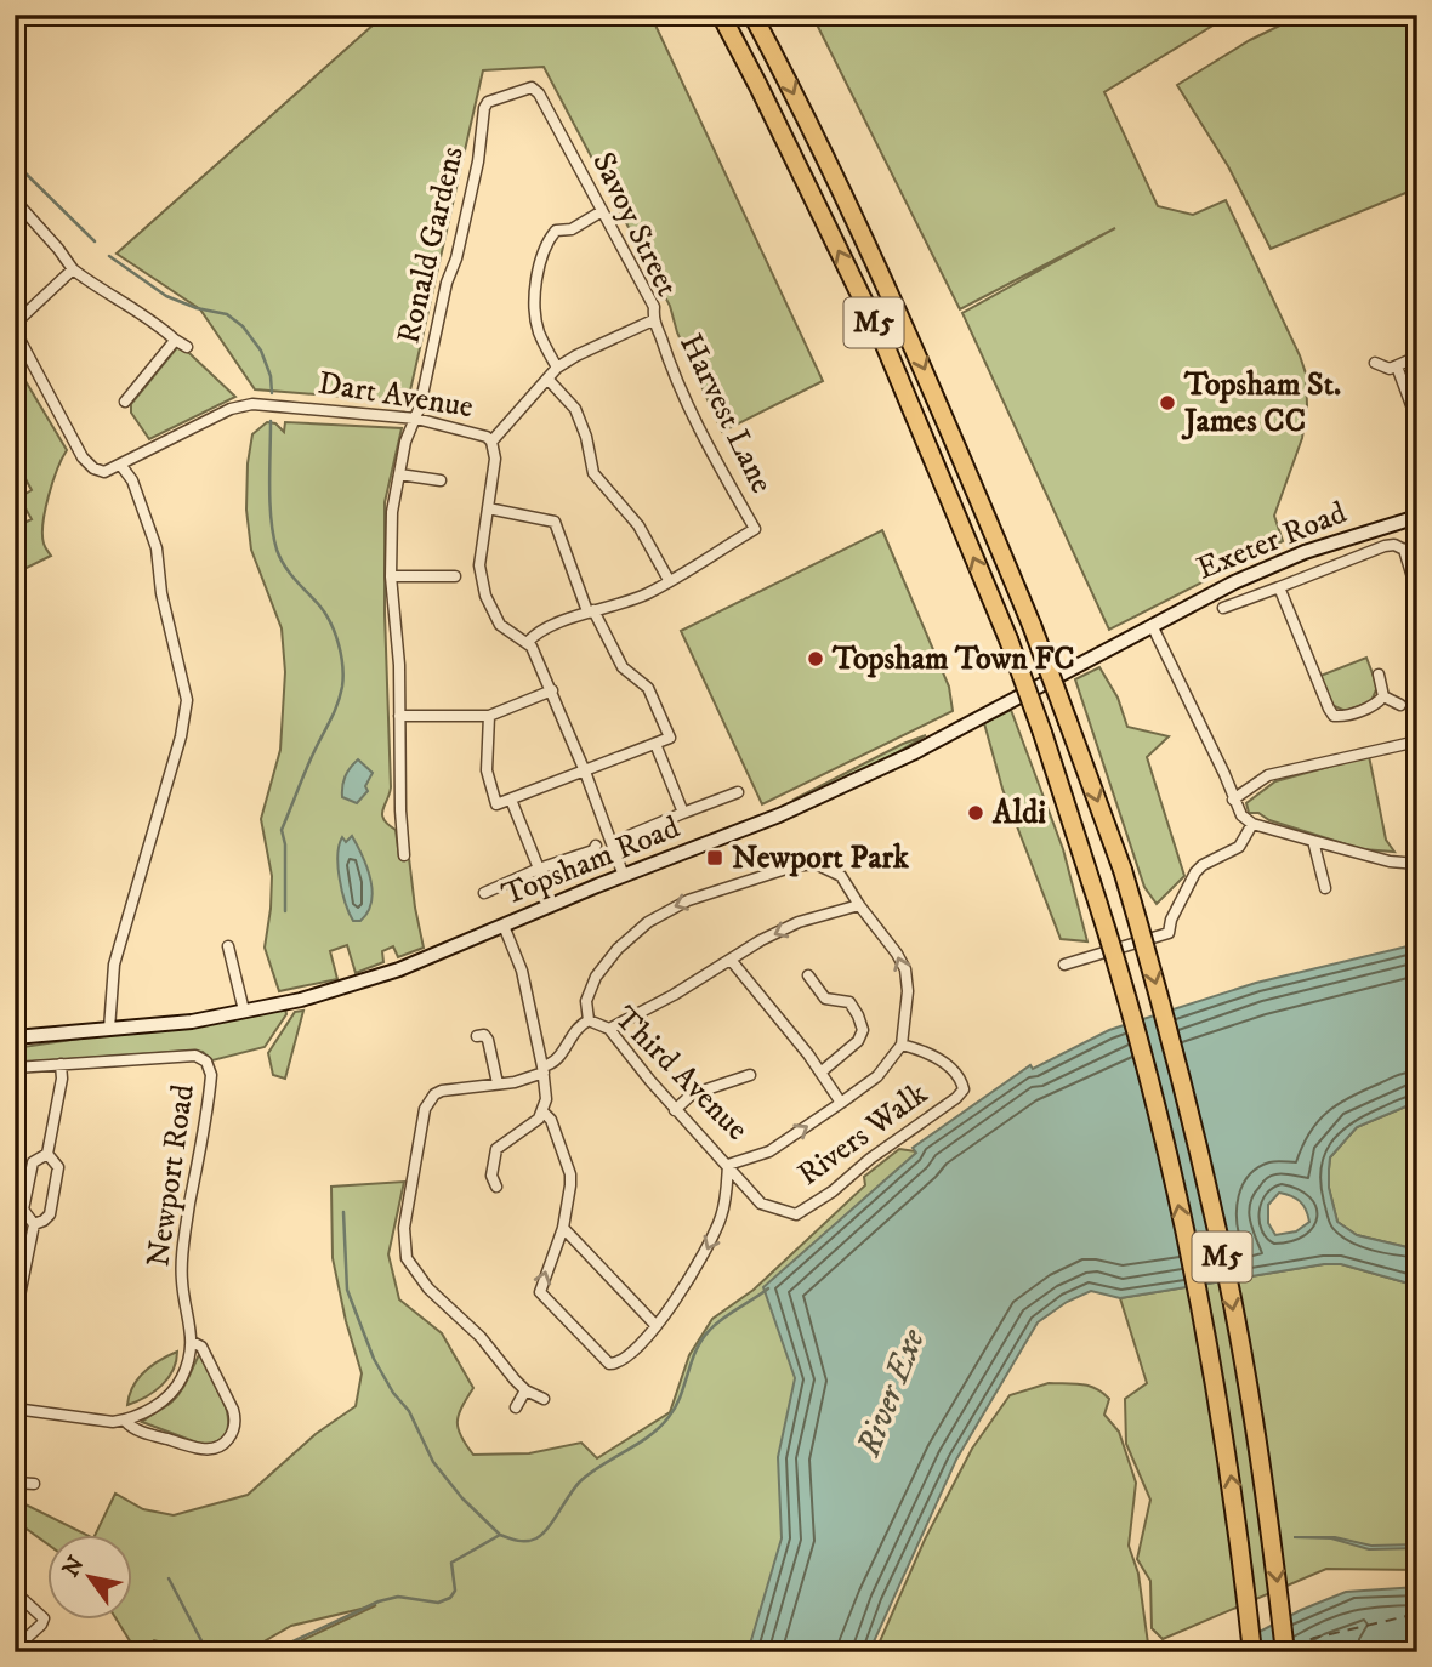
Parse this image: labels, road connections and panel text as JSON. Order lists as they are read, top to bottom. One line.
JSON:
{"streets":{"highway":["M5"],"street":["Savoy Street","Ronald Gardens","Dart Avenue","Harvest Lane","Exeter Road","Topsham Road","Third Avenue","Rivers Walk","Newport Road"]},"crossings":[["Savoy Street","Ronald Gardens"],["Savoy Street","Dart Avenue"],["Savoy Street","Harvest Lane"],["Ronald Gardens","Dart Avenue"],["Dart Avenue","Topsham Road"],["Exeter Road","Topsham Road"],["Third Avenue","Rivers Walk"]],"water":["River Exe"],"places":{"other":["Topsham St. James CC","Topsham Town FC","Aldi"],"transit":["Newport Park"]},"north":"top left"}
